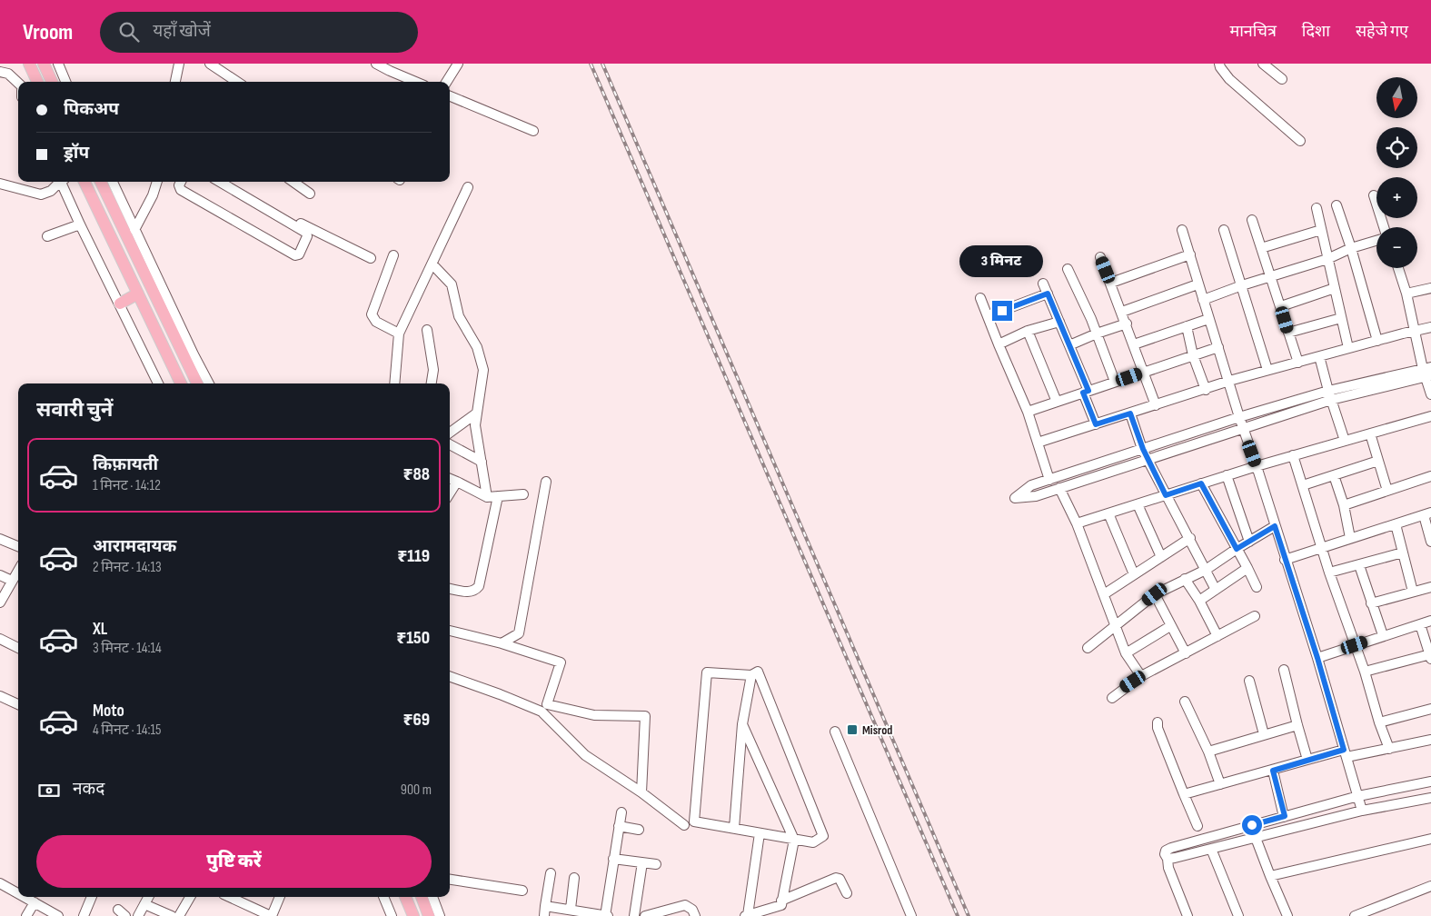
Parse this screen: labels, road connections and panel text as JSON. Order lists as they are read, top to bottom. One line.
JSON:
{"places":{"transit":["Misrod"]},"north":"bottom","page":{"header":"Vroom","search":"यहाँ खोजें","nav":["मानचित्र","दिशा","सहेजे गए"],"map_buttons":["+","−"],"banner":["पिकअप","ड्रॉप"],"bubble":"3 मिनट","heading":"सवारी चुनें","list":[{"name":"किफ़ायती","note":"1 मिनट · 14:12","value":"₹88"},{"name":"आरामदायक","note":"2 मिनट · 14:13","value":"₹119"},{"name":"XL","note":"3 मिनट · 14:14","value":"₹150"},{"name":"Moto","note":"4 मिनट · 14:15","value":"₹69"}],"pay":["नकद","900 m"],"buttons":"पुष्टि करें"}}
